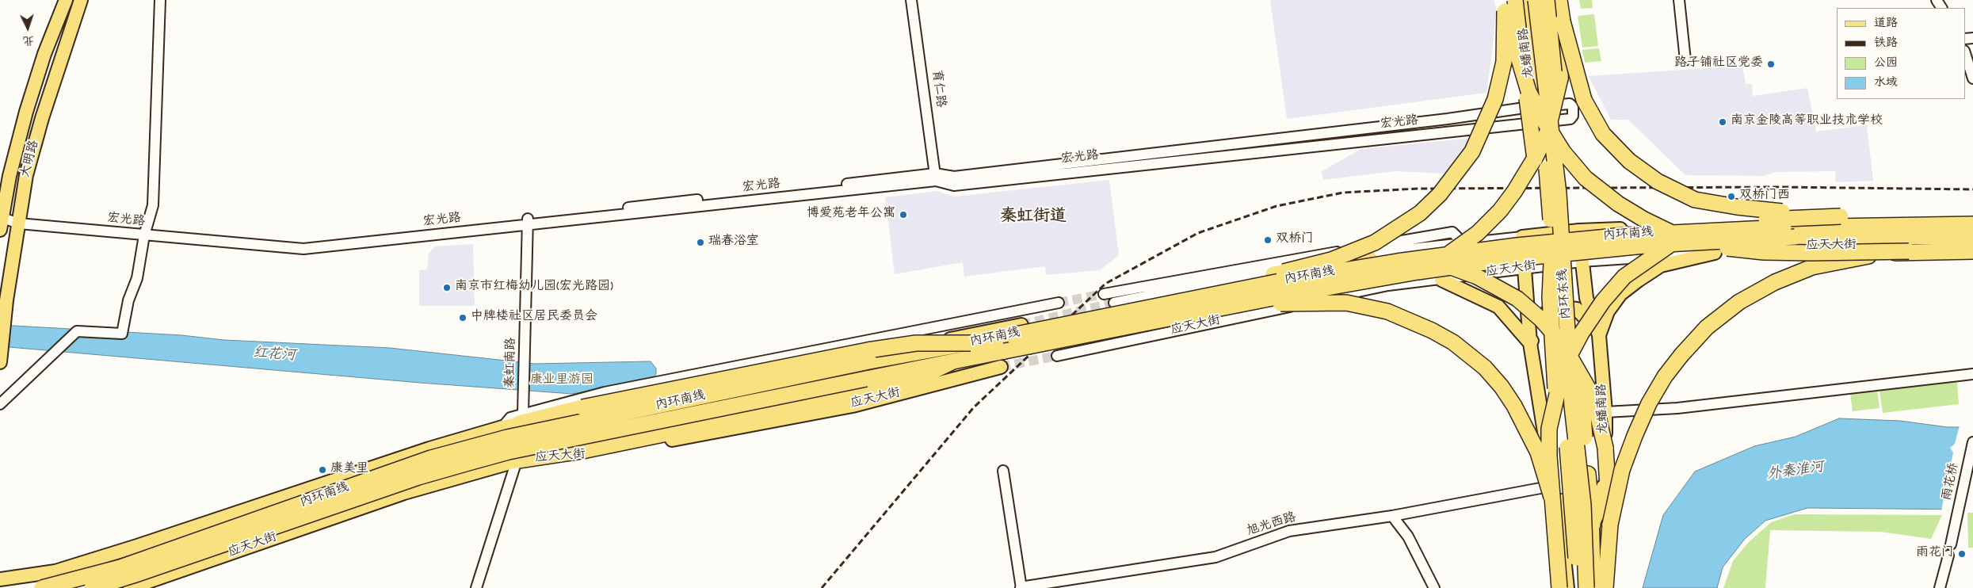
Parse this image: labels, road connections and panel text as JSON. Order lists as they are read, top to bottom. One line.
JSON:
{"streets":{"highway":["内环南线","内环东线"],"main road":["龙蟠南路","大明路","应天大街"],"street":["育仁路","宏光路","秦虹南路","雨花桥","旭光西路"]},"crossings":[["龙蟠南路","宏光路"],["龙蟠南路","应天大街"],["育仁路","宏光路"],["宏光路","大明路"],["宏光路","秦虹南路"],["应天大街","秦虹南路"]],"districts":["秦虹街道"],"water":["红花河","外秦淮河"],"parks":["康业里游园"],"places":["路子铺社区党委","南京金陵高等职业技术学校","双桥门西","博爱苑老年公寓","双桥门","瑞春浴室","南京市红梅幼儿园(宏光路园)","中牌楼社区居民委员会","康美里","雨花门"],"legend":["道路","铁路","公园","水域"],"north":"bottom"}
